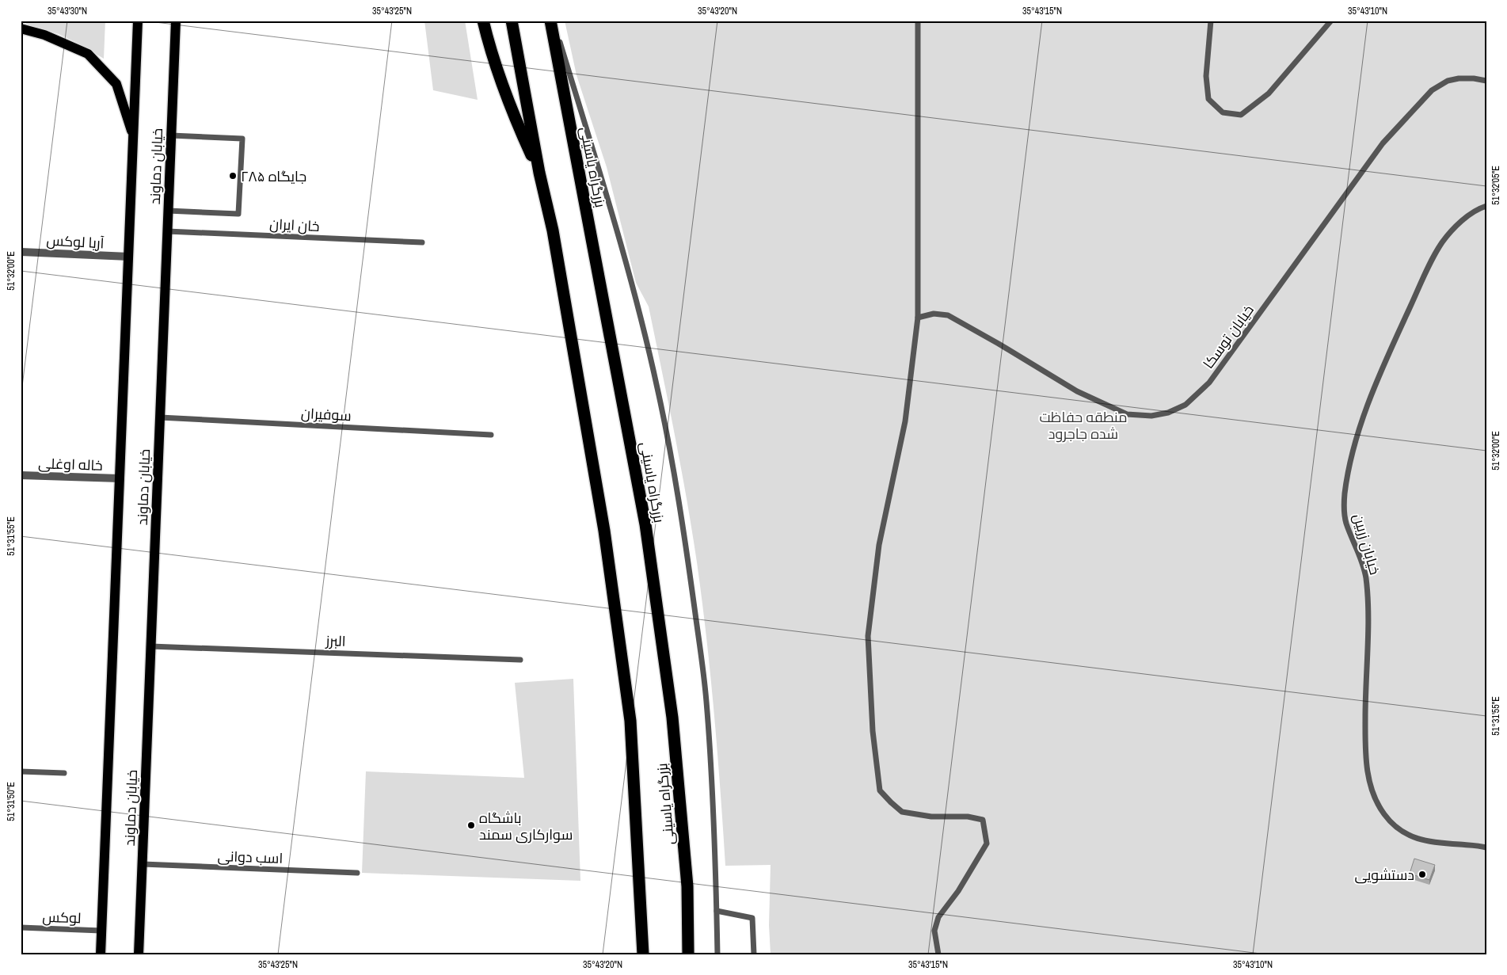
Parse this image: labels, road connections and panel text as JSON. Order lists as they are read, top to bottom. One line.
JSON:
{"streets":{"highway":["بزرگراه یاسینی"],"main road":["خیابان دماوند"],"street":["آریا لوکس","خاله اوغلی"],"lane":["خان ایران","خیابان توسکا","سوفیران","خیابان زربین","البرز","اسب دوانی","لوکس"]},"crossings":[["خیابان دماوند","خان ایران"],["خیابان دماوند","آریا لوکس"],["خیابان دماوند","سوفیران"],["خیابان دماوند","خاله اوغلی"],["خیابان دماوند","البرز"],["خیابان دماوند","اسب دوانی"],["خیابان دماوند","لوکس"]],"parks":["منطقه حفاظت شده جاجرود"],"places":["جایگاه ۲۸۵","باشگاه سوارکاری سمند","دستشویی"],"coordinates":["35°43'30\"N","35°43'25\"N","35°43'20\"N","35°43'15\"N","35°43'10\"N","51°32'05\"E","51°32'00\"E","51°31'55\"E","51°31'50\"E"]}
